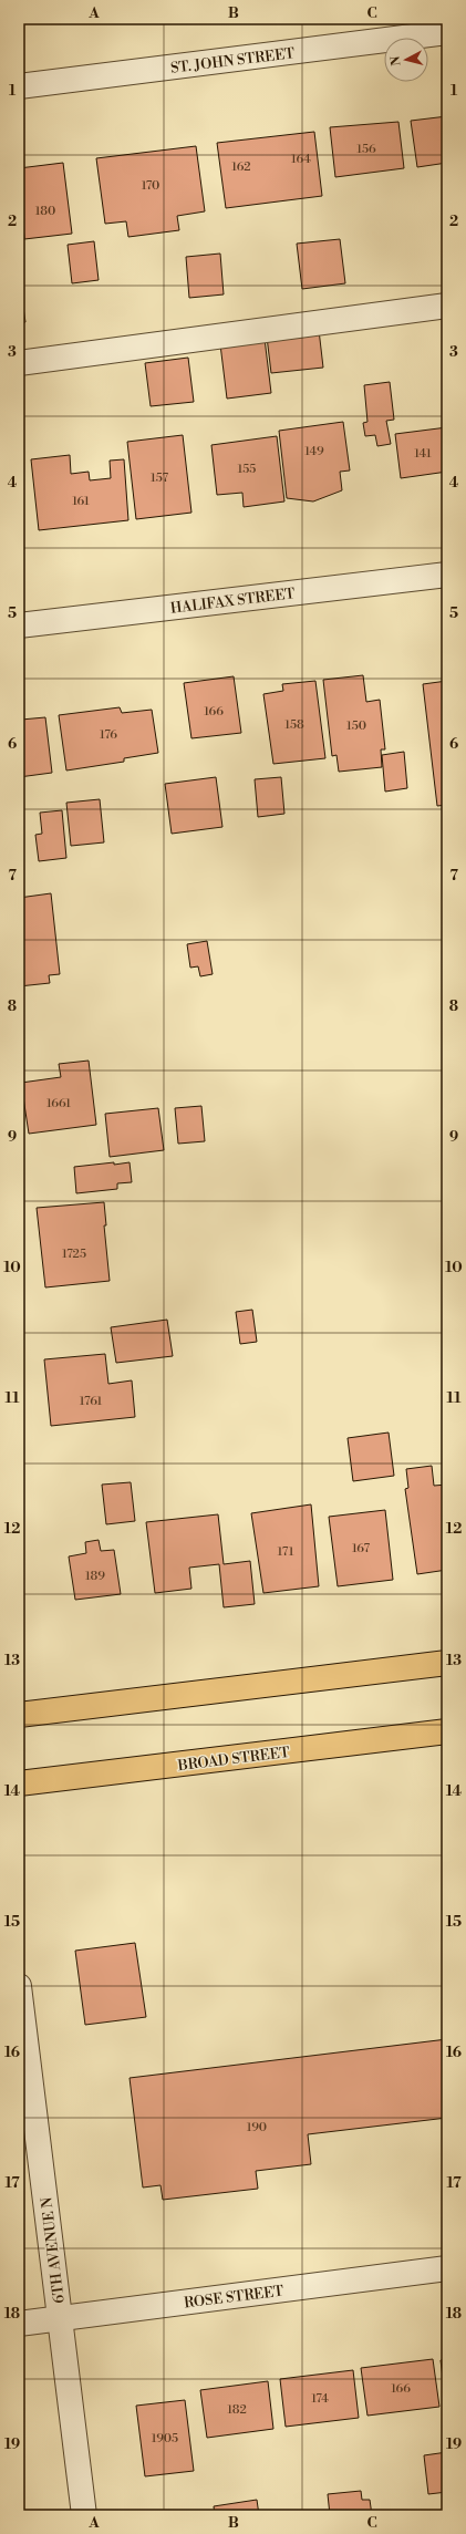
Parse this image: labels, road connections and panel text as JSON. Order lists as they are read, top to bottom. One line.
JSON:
{"streets":{"main road":["BROAD STREET"],"street":["ST. JOHN STREET","HALIFAX STREET","6TH AVENUE N","ROSE STREET"]},"crossings":[["6TH AVENUE N","ROSE STREET"]],"house_numbers":["156","164","162","170","180","149","141","155","157","161","166","158","150","176","1661","1725","1761","167","171","189","190","166","174","182","1905"],"north":"left","grid":{"columns":["A","B","C"],"rows":["1","2","3","4","5","6","7","8","9","10","11","12","13","14","15","16","17","18","19"]}}
